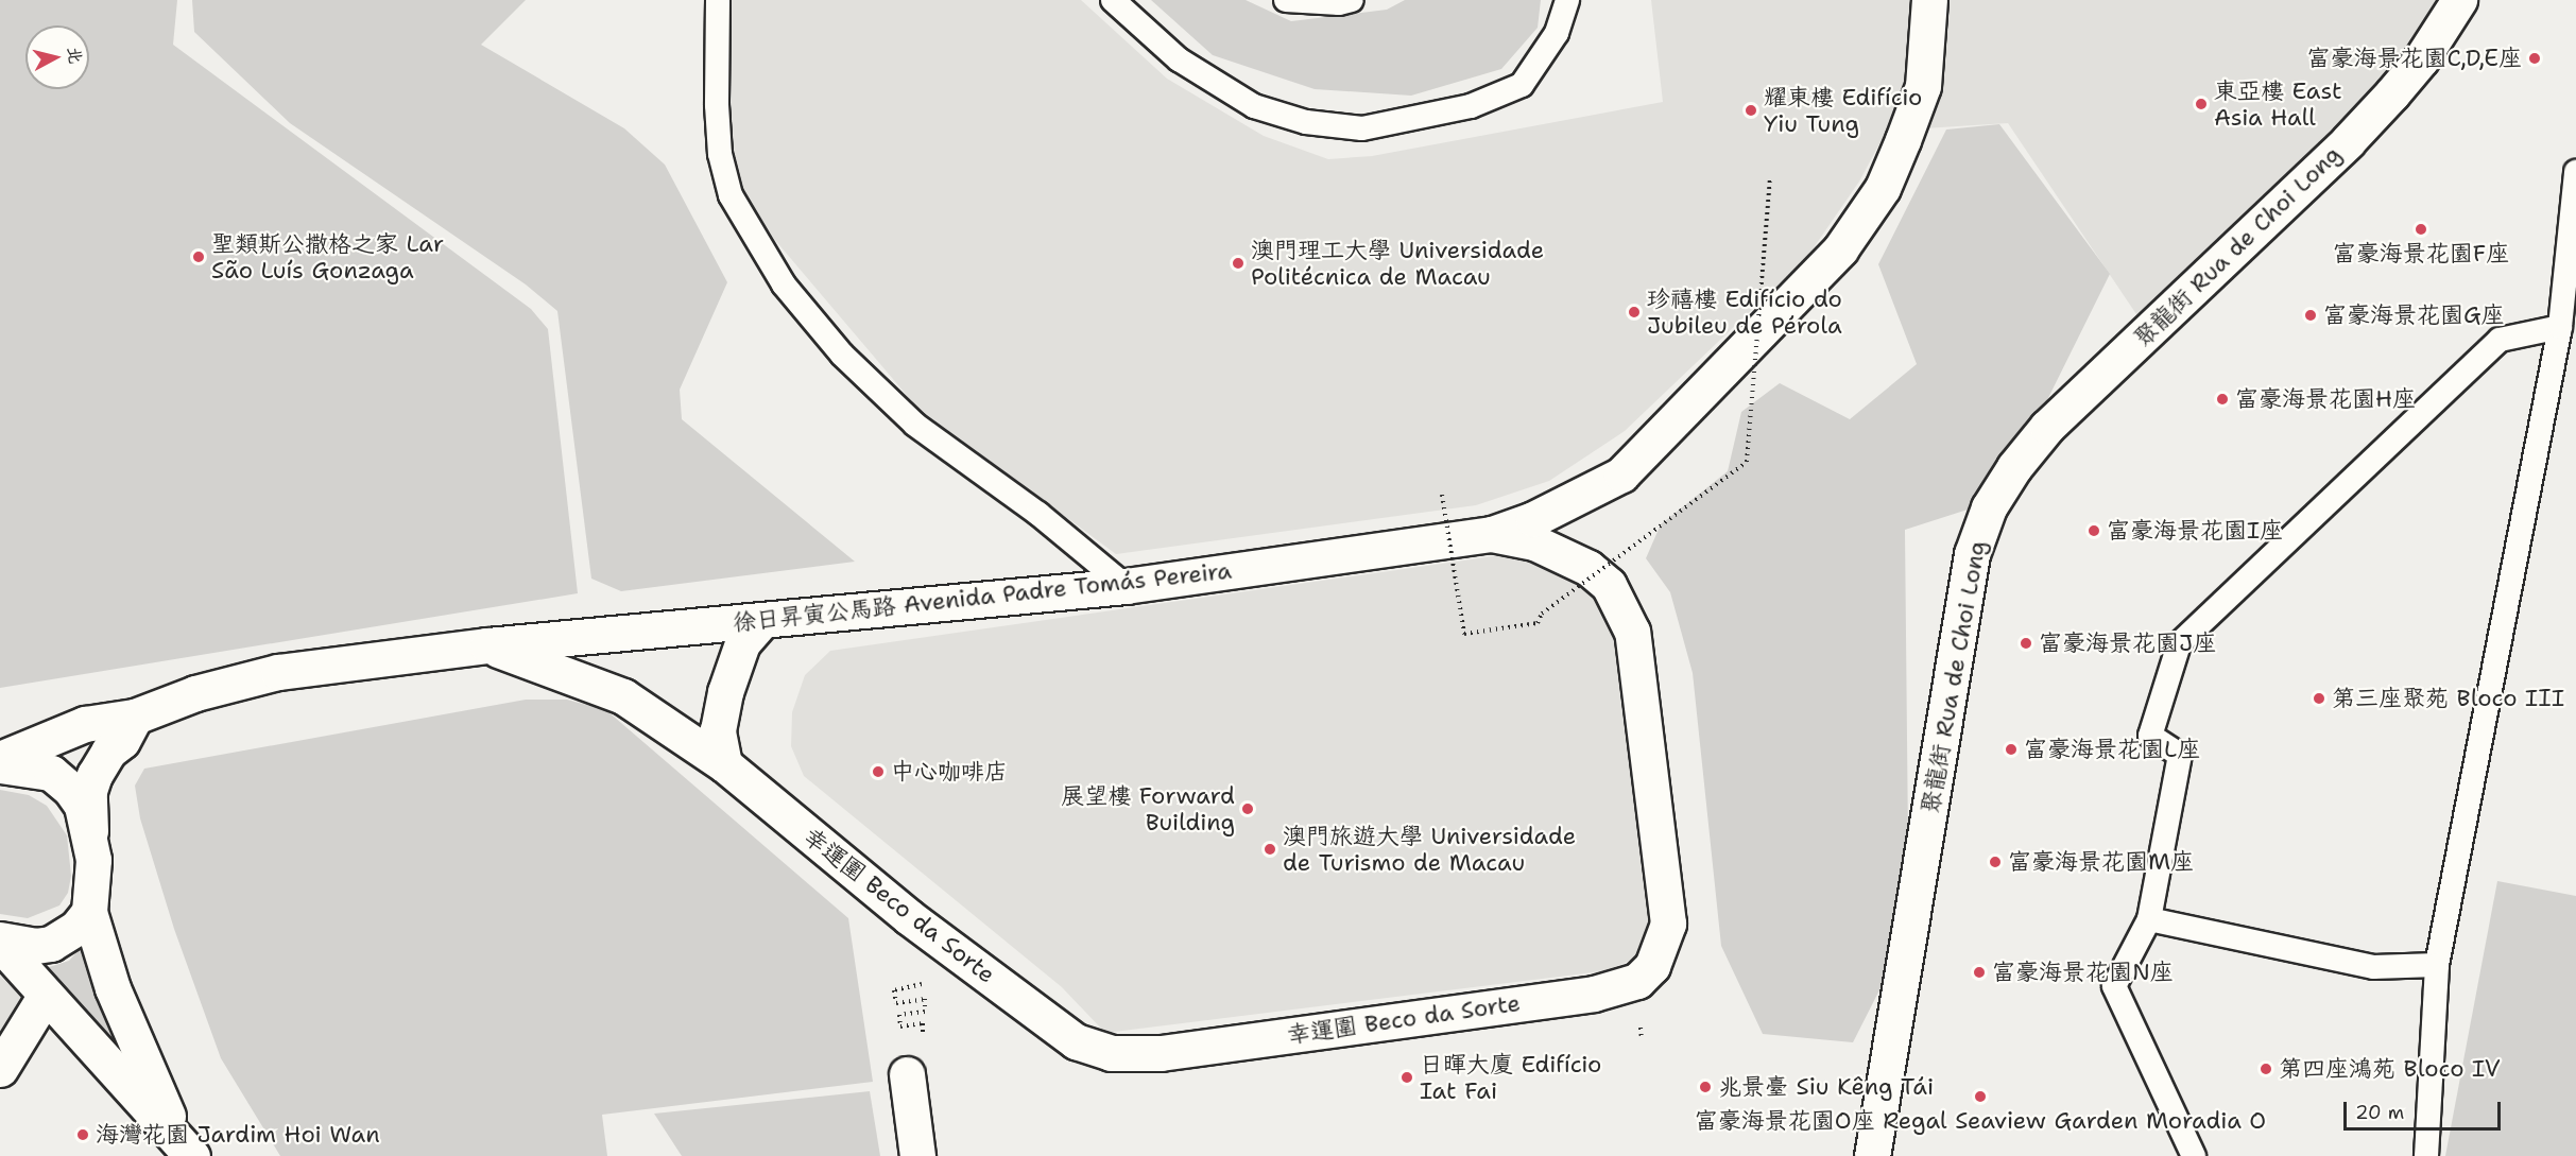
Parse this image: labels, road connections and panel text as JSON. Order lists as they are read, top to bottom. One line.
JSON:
{"streets":{"street":["聚龍街 Rua de Choi Long","徐日昇寅公馬路 Avenida Padre Tomás Pereira","幸運圍 Beco da Sorte"]},"crossings":[["徐日昇寅公馬路 Avenida Padre Tomás Pereira","幸運圍 Beco da Sorte"]],"places":["富豪海景花園C,D,E座","東亞樓 East Asia Hall","耀東樓 Edifício Yiu Tung","富豪海景花園F座","聖類斯公撒格之家 Lar São Luís Gonzaga","澳門理工大學 Universidade Politécnica de Macau","珍禧樓 Edifício do Jubileu de Pérola","富豪海景花園G座","富豪海景花園H座","富豪海景花園I座","富豪海景花園J座","第三座聚苑 Bloco III","富豪海景花園L座","中心咖啡店","展望樓 Forward Building","澳門旅遊大學 Universidade de Turismo de Macau","富豪海景花園M座","富豪海景花園N座","第四座鴻苑 Bloco IV","日暉大廈 Edifício Iat Fai","兆景臺 Siu Kêng Tái","富豪海景花園O座 Regal Seaview Garden Moradia O","海灣花園 Jardim Hoi Wan"],"scale_bar":"20 m","north":"right"}
